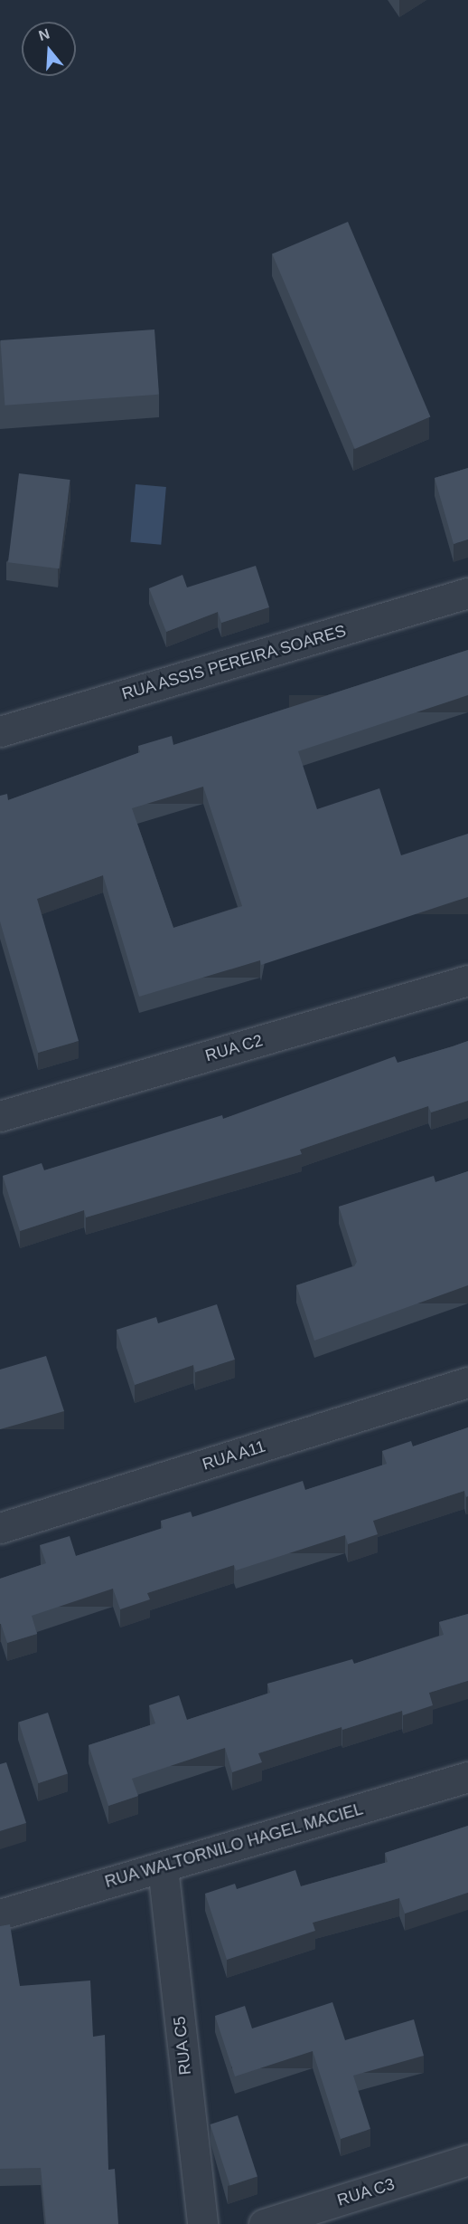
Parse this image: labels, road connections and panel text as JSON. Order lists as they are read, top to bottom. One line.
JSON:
{"streets":{"street":["RUA ASSIS PEREIRA SOARES","RUA C2","RUA A11","RUA WALTORNILO HAGEL MACIEL","RUA C5","RUA C3"]},"crossings":[["RUA WALTORNILO HAGEL MACIEL","RUA C5"]],"north":"top"}
